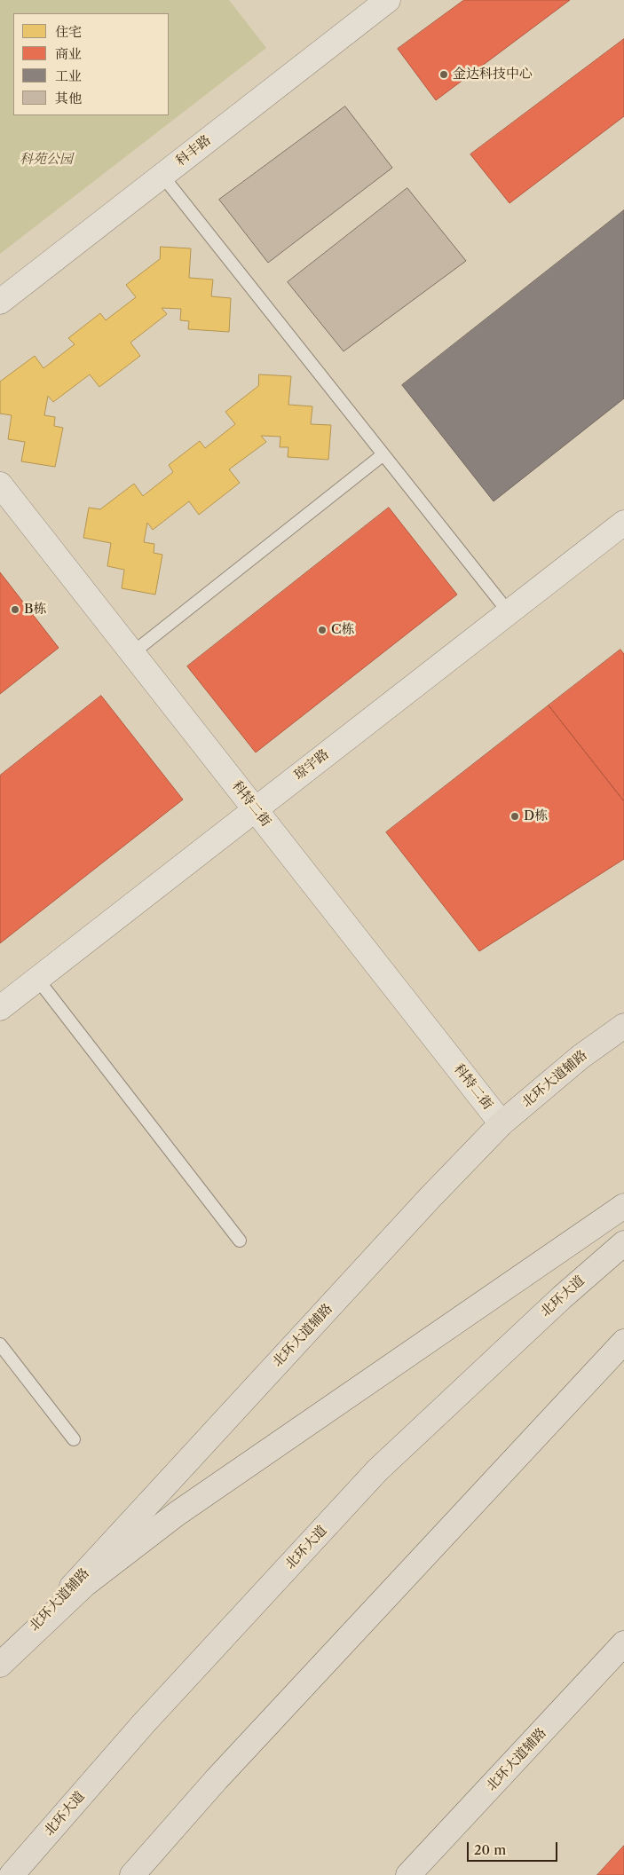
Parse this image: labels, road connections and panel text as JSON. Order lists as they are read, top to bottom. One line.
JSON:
{"streets":{"main road":["北环大道辅路","北环大道"],"street":["科丰路","琼宇路","科特二街"]},"crossings":[["琼宇路","科特二街"],["科特二街","北环大道辅路"]],"parks":["科苑公园"],"places":["金达科技中心","B栋","C栋","D栋"],"legend":["住宅","商业","工业","其他"],"scale_bar":"20 m"}
